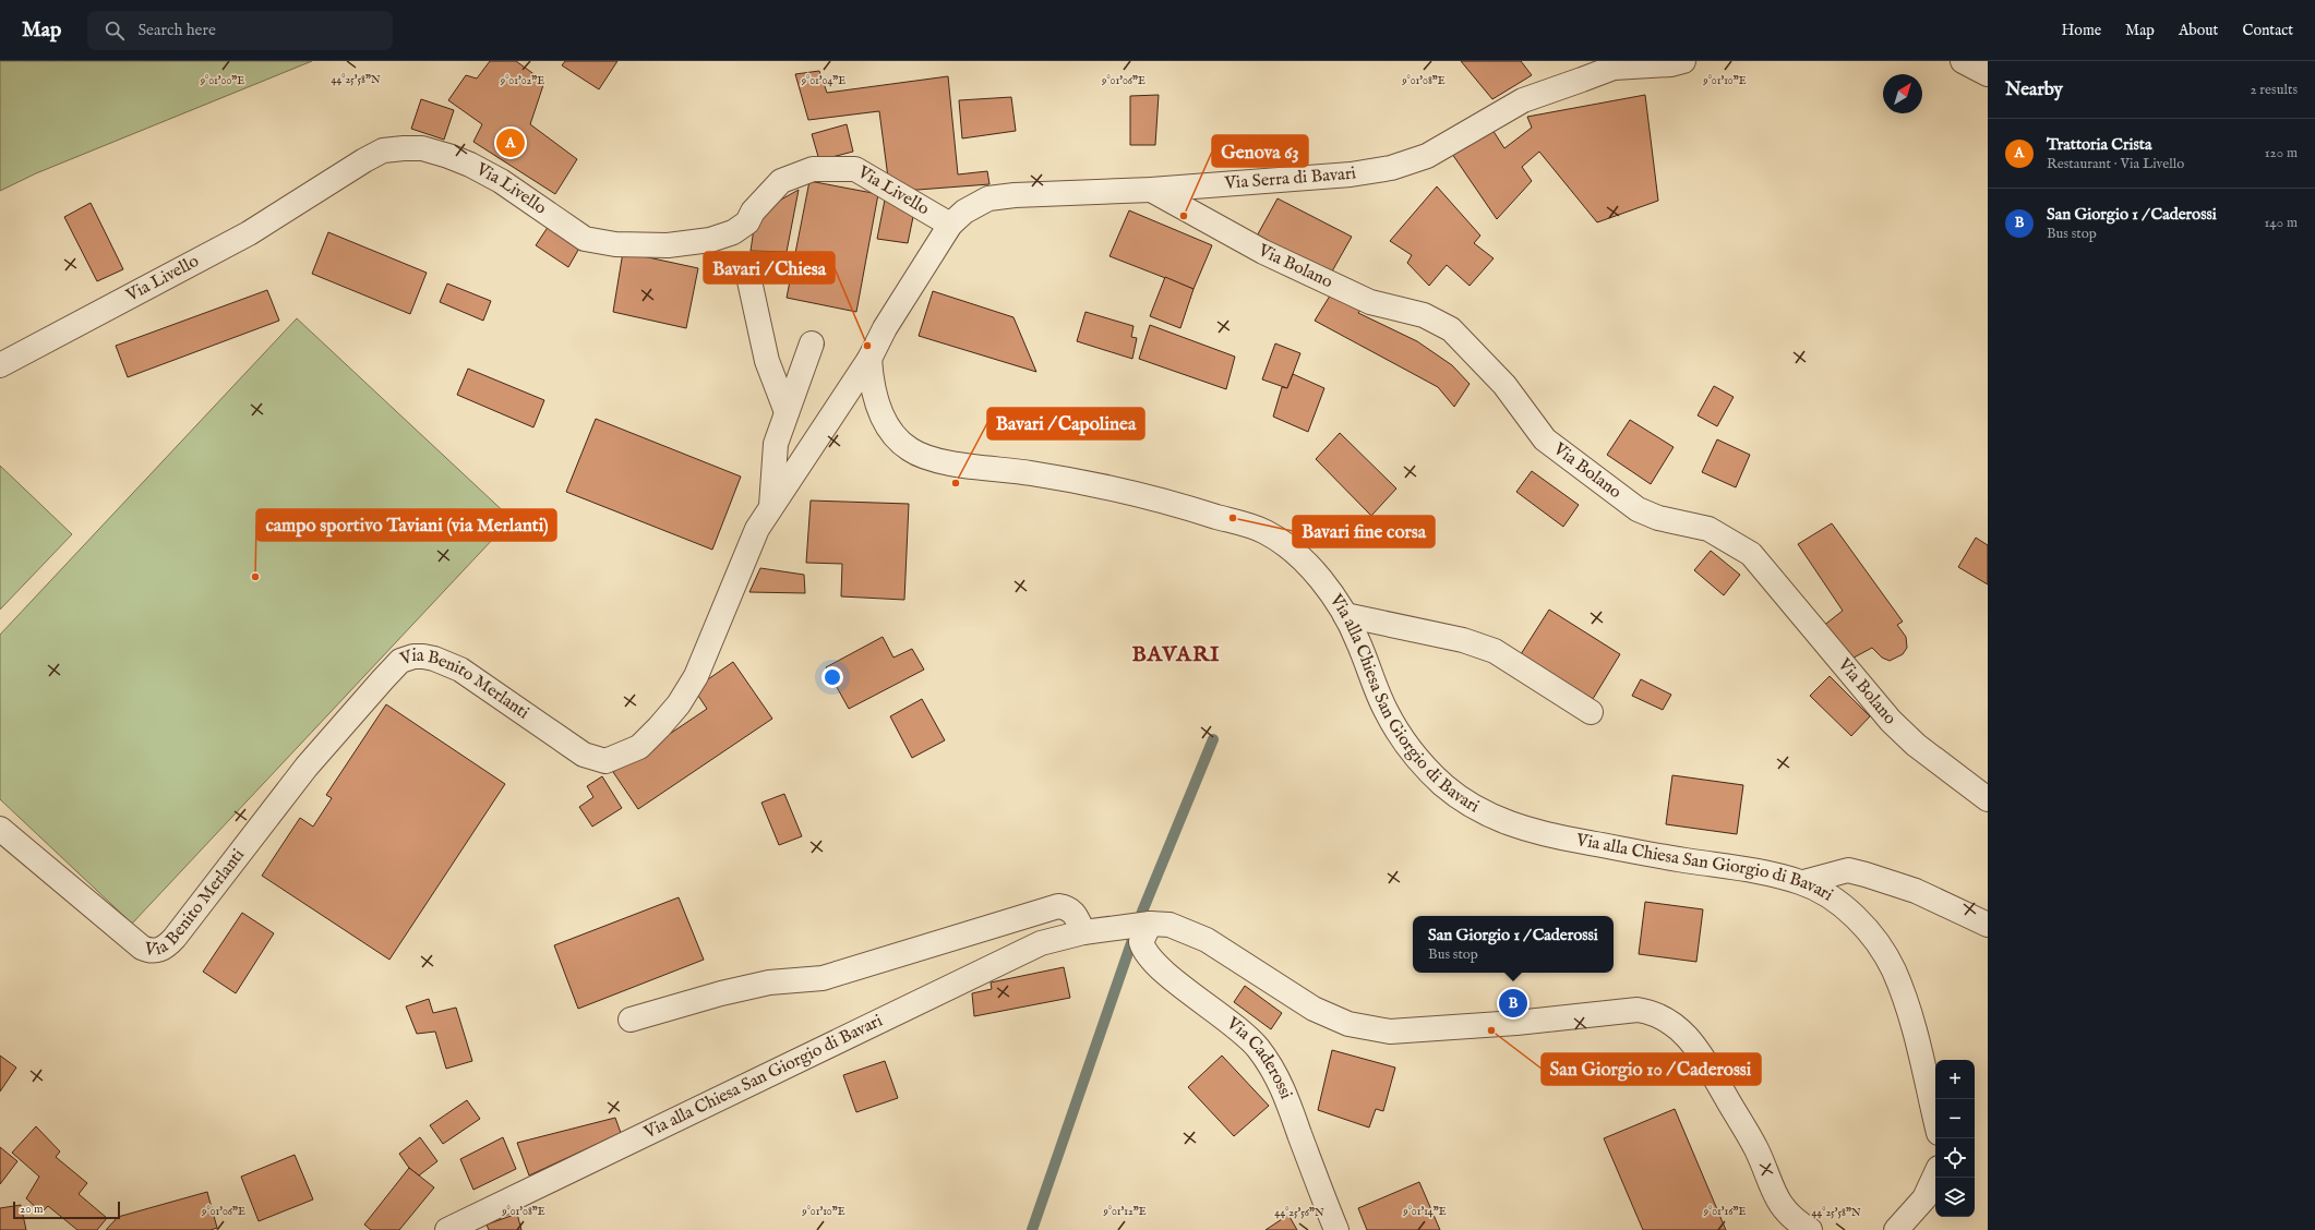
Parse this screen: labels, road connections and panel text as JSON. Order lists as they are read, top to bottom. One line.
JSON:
{"streets":{"street":["Via Serra di Bavari","Via Livello","Via Bolano","Via Benito Merlanti","Via alla Chiesa San Giorgio di Bavari","Via Caderossi"]},"crossings":[["Via Serra di Bavari","Via Livello"],["Via Serra di Bavari","Via Bolano"],["Via Serra di Bavari","Via alla Chiesa San Giorgio di Bavari"],["Via Benito Merlanti","Via alla Chiesa San Giorgio di Bavari"],["Via alla Chiesa San Giorgio di Bavari","Via Caderossi"]],"districts":["BAVARI"],"places":["Genova 63","Bavari / Chiesa","Bavari / Capolinea","Bavari fine corsa","campo sportivo Taviani (via Merlanti)","San Giorgio 10 / Caderossi"],"scale_bar":"20 m","north":"top right","page":{"header":"Map","search":"Search here","nav":["Home","Map","About","Contact"],"heading":["Nearby","2 results"],"list":[{"mark":"A","name":"Trattoria Crista","note":"Restaurant · Via Livello","value":"120 m"},{"mark":"B","name":"San Giorgio 1 / Caderossi","note":"Bus stop","value":"140 m"}],"pins":["A","B"],"popup":["San Giorgio 1 / Caderossi","Bus stop"],"map_buttons":["+","−"],"scale":"20 m"},"coordinates":["44°25'58\"N","9°01'00\"E","9°01'04\"E","9°01'10\"E","9°01'02\"E","9°01'06\"E","9°01'08\"E","9°01'12\"E","9°01'14\"E","9°01'16\"E","44°25'56\"N"]}
